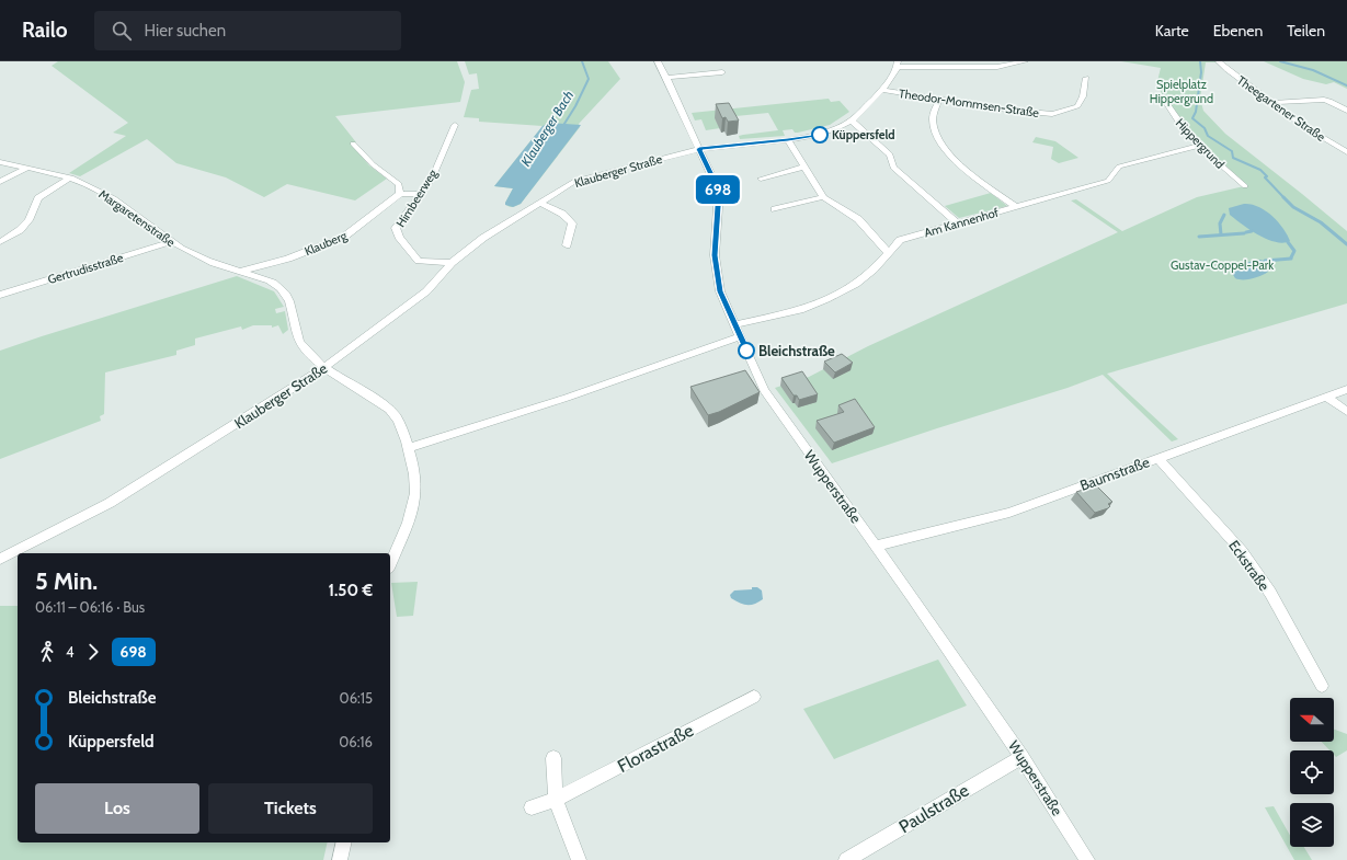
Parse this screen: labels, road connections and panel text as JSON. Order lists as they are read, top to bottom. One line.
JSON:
{"streets":{"street":["Theodor-Mommsen-Straße","Theegartener Straße","Hippergrund","Klauberger Straße","Himbeerweg","Margaretenstraße","Am Kannenhof","Klauberg","Gertrudisstraße","Baumstraße","Wupperstraße","Eckstraße","Florastraße","Paulstraße"]},"crossings":[["Theodor-Mommsen-Straße","Klauberger Straße"],["Hippergrund","Am Kannenhof"],["Klauberger Straße","Himbeerweg"],["Klauberger Straße","Margaretenstraße"],["Klauberger Straße","Wupperstraße"],["Margaretenstraße","Klauberg"],["Margaretenstraße","Gertrudisstraße"],["Am Kannenhof","Wupperstraße"],["Baumstraße","Wupperstraße"],["Baumstraße","Eckstraße"],["Wupperstraße","Paulstraße"]],"water":["Klauberger Bach"],"parks":["Spielplatz Hippergrund","Gustav-Coppel-Park"],"places":["Küppersfeld","Bleichstraße"],"lines":["bus line 698"],"north":"left","page":{"header":"Railo","search":"Hier suchen","nav":["Karte","Ebenen","Teilen"],"on_map":"698","heading":["5 Min.","06:11 – 06:16 · Bus","1.50 €"],"legs":["4","698"],"list":[{"name":"Bleichstraße","value":"06:15"},{"name":"Küppersfeld","value":"06:16"}],"buttons":["Los","Tickets"]}}
